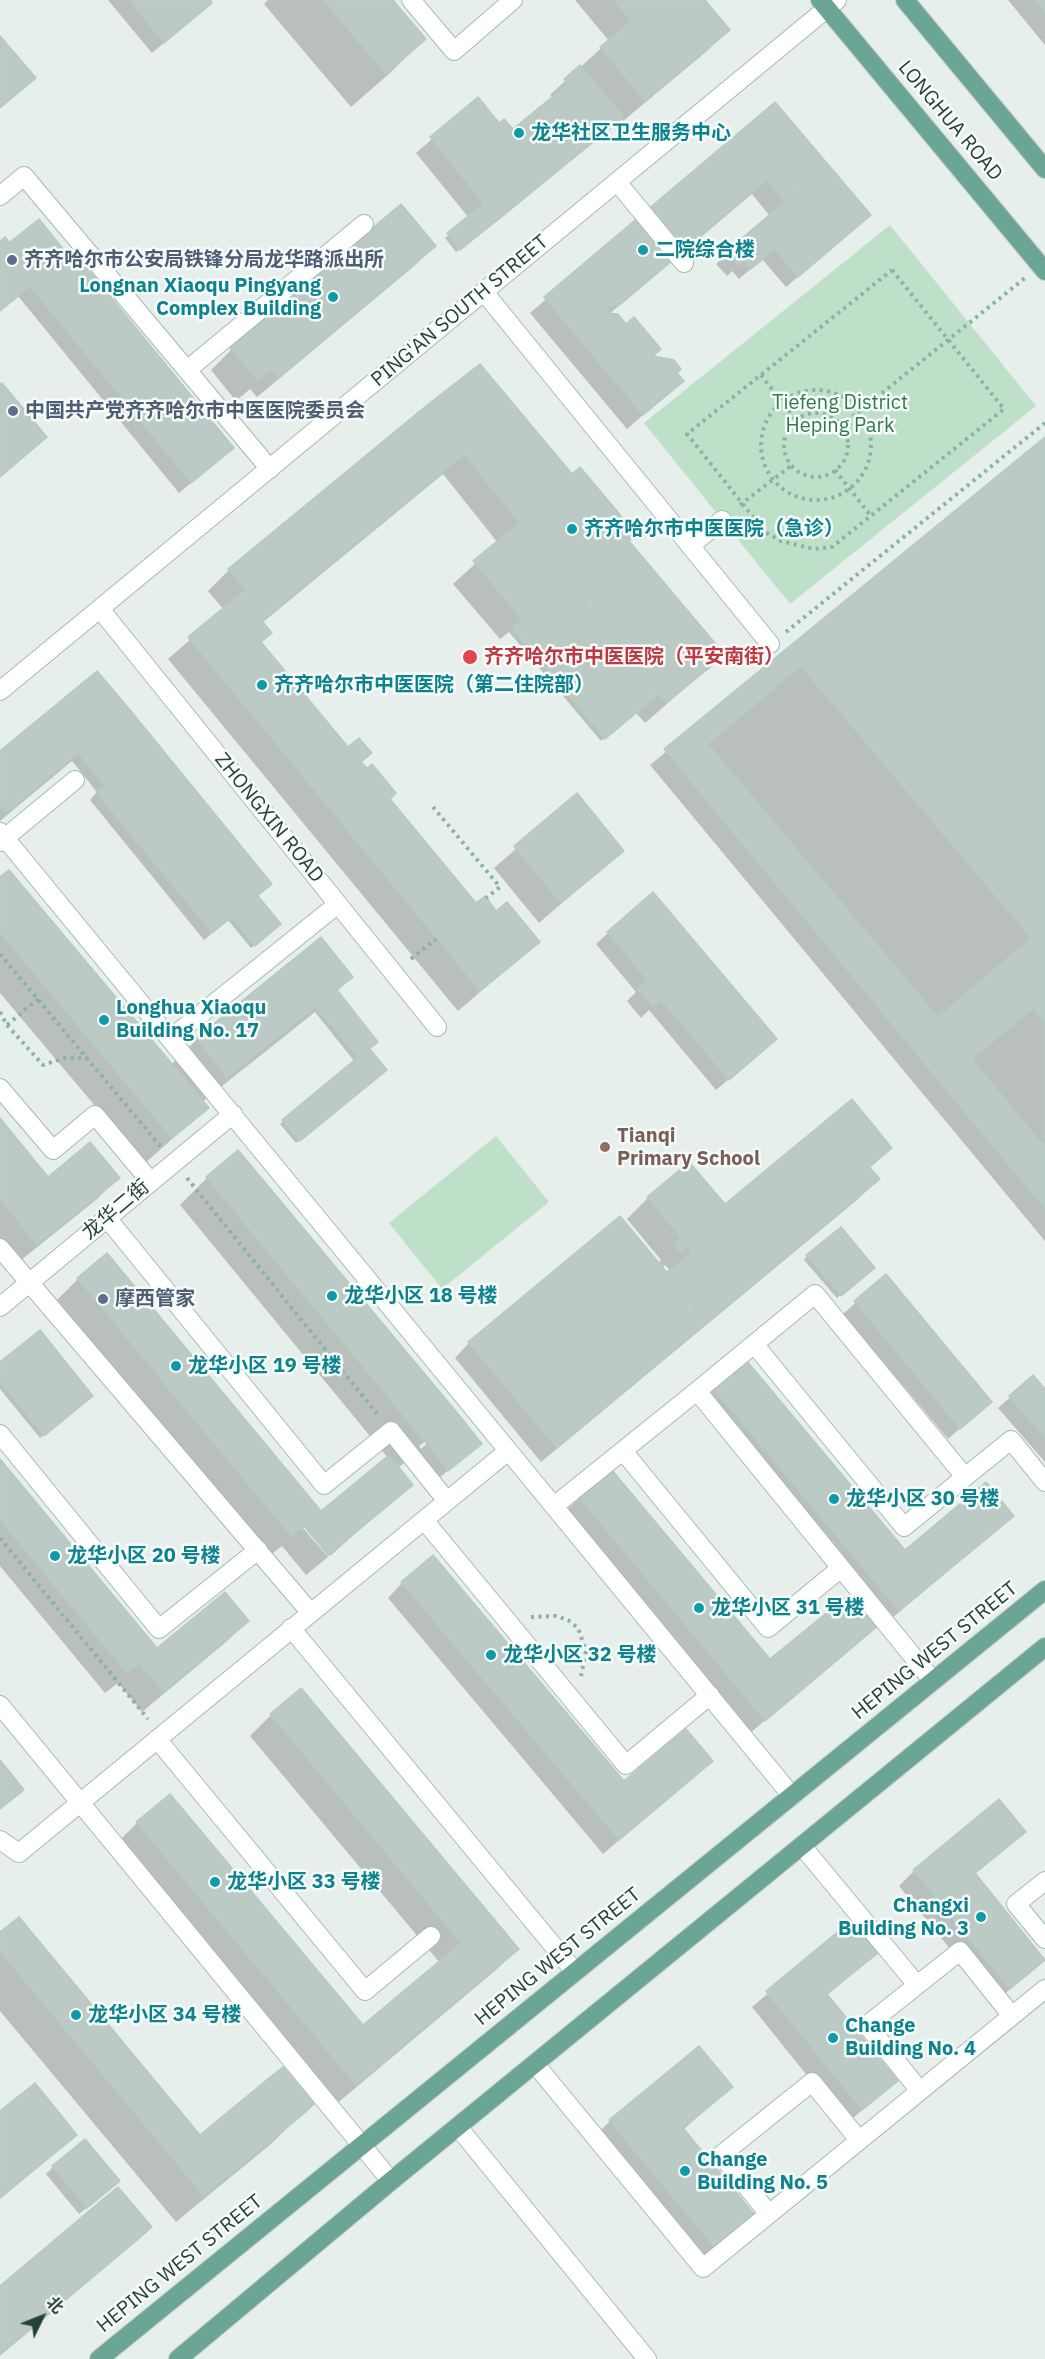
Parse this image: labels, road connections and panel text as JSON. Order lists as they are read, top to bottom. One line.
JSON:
{"streets":{"main road":["LONGHUA ROAD","HEPING WEST STREET"],"street":["PING'AN SOUTH STREET","ZHONGXIN ROAD","龙华二街"]},"crossings":[["LONGHUA ROAD","PING'AN SOUTH STREET"],["PING'AN SOUTH STREET","ZHONGXIN ROAD"]],"parks":["Tiefeng District Heping Park"],"places":["龙华社区卫生服务中心","二院综合楼","齐齐哈尔市公安局铁锋分局龙华路派出所","Longnan Xiaoqu Pingyang Complex Building","中国共产党齐齐哈尔市中医医院委员会","齐齐哈尔市中医医院（急诊）","齐齐哈尔市中医医院（平安南街）","齐齐哈尔市中医医院（第二住院部）","Longhua Xiaoqu Building No. 17","Tianqi Primary School","龙华小区 18 号楼","摩西管家","龙华小区 19 号楼","龙华小区 30 号楼","龙华小区 20 号楼","龙华小区 31 号楼","龙华小区 32 号楼","龙华小区 33 号楼","Changxi Building No. 3","龙华小区 34 号楼","Change Building No. 4","Change Building No. 5"],"north":"top right"}
